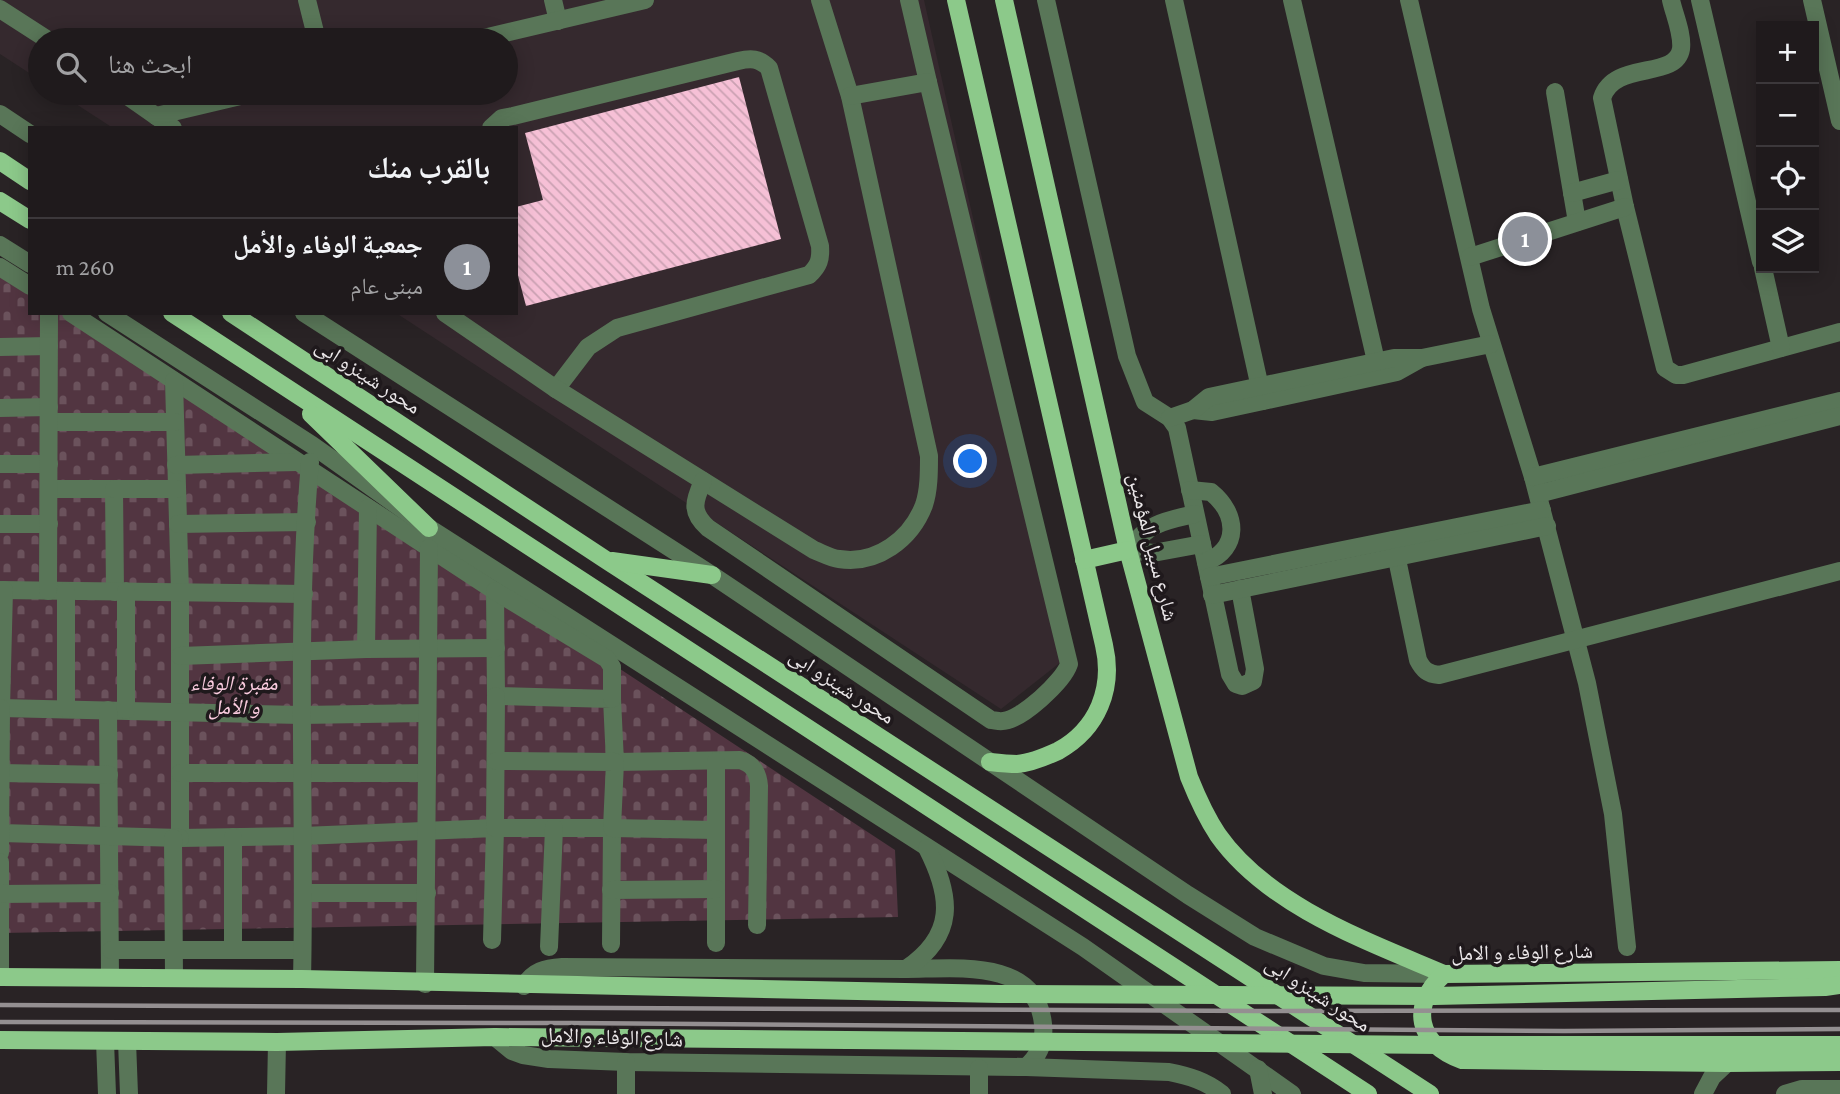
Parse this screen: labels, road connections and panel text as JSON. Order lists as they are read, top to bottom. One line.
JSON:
{"streets":{"main road":["محور شينزو ابى","شارع سبيل المؤمنين","شارع الوفاء و الامل"]},"crossings":[["شارع سبيل المؤمنين","شارع الوفاء و الامل"]],"parks":["مقبرة الوفاء و الأمل"],"page":{"map_buttons":["+","−"],"search":"ابحث هنا","heading":"بالقرب منك","pins":"1","list":[{"mark":"1","name":"جمعية الوفاء والأمل","note":"مبنى عام","value":"260 m"}]}}
